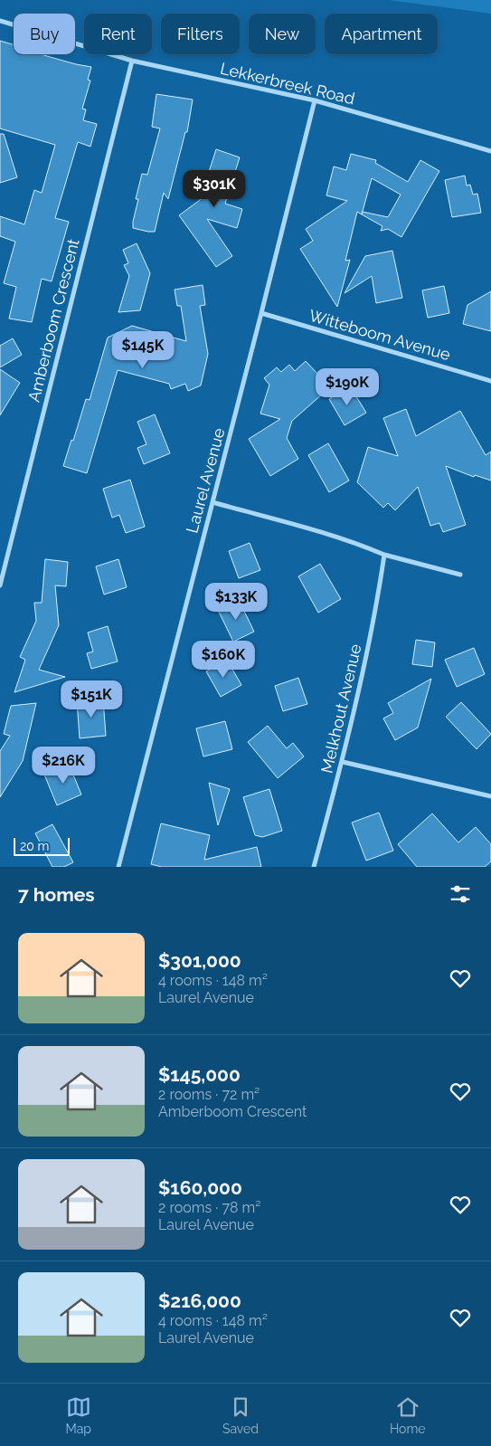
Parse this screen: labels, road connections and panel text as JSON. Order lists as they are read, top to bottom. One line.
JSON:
{"streets":{"street":["Lekkerbreek Road","Amberboom Crescent","Witteboom Avenue","Laurel Avenue","Melkhout Avenue"]},"crossings":[["Lekkerbreek Road","Amberboom Crescent"],["Lekkerbreek Road","Laurel Avenue"],["Witteboom Avenue","Laurel Avenue"]],"scale_bar":"20 m","page":{"chip":["Buy","Rent","Filters","New","Apartment"],"price":["$301K","$145K","$190K","$133K","$160K","$151K","$216K"],"scale":"20 m","heading":"7 homes","list":[{"name":"$301,000","note":"4 rooms · 148 m² · Laurel Avenue"},{"name":"$145,000","note":"2 rooms · 72 m² · Amberboom Crescent"},{"name":"$160,000","note":"2 rooms · 78 m² · Laurel Avenue"},{"name":"$216,000","note":"4 rooms · 148 m² · Laurel Avenue"}],"tabs":["Map","Saved","Home"]}}
